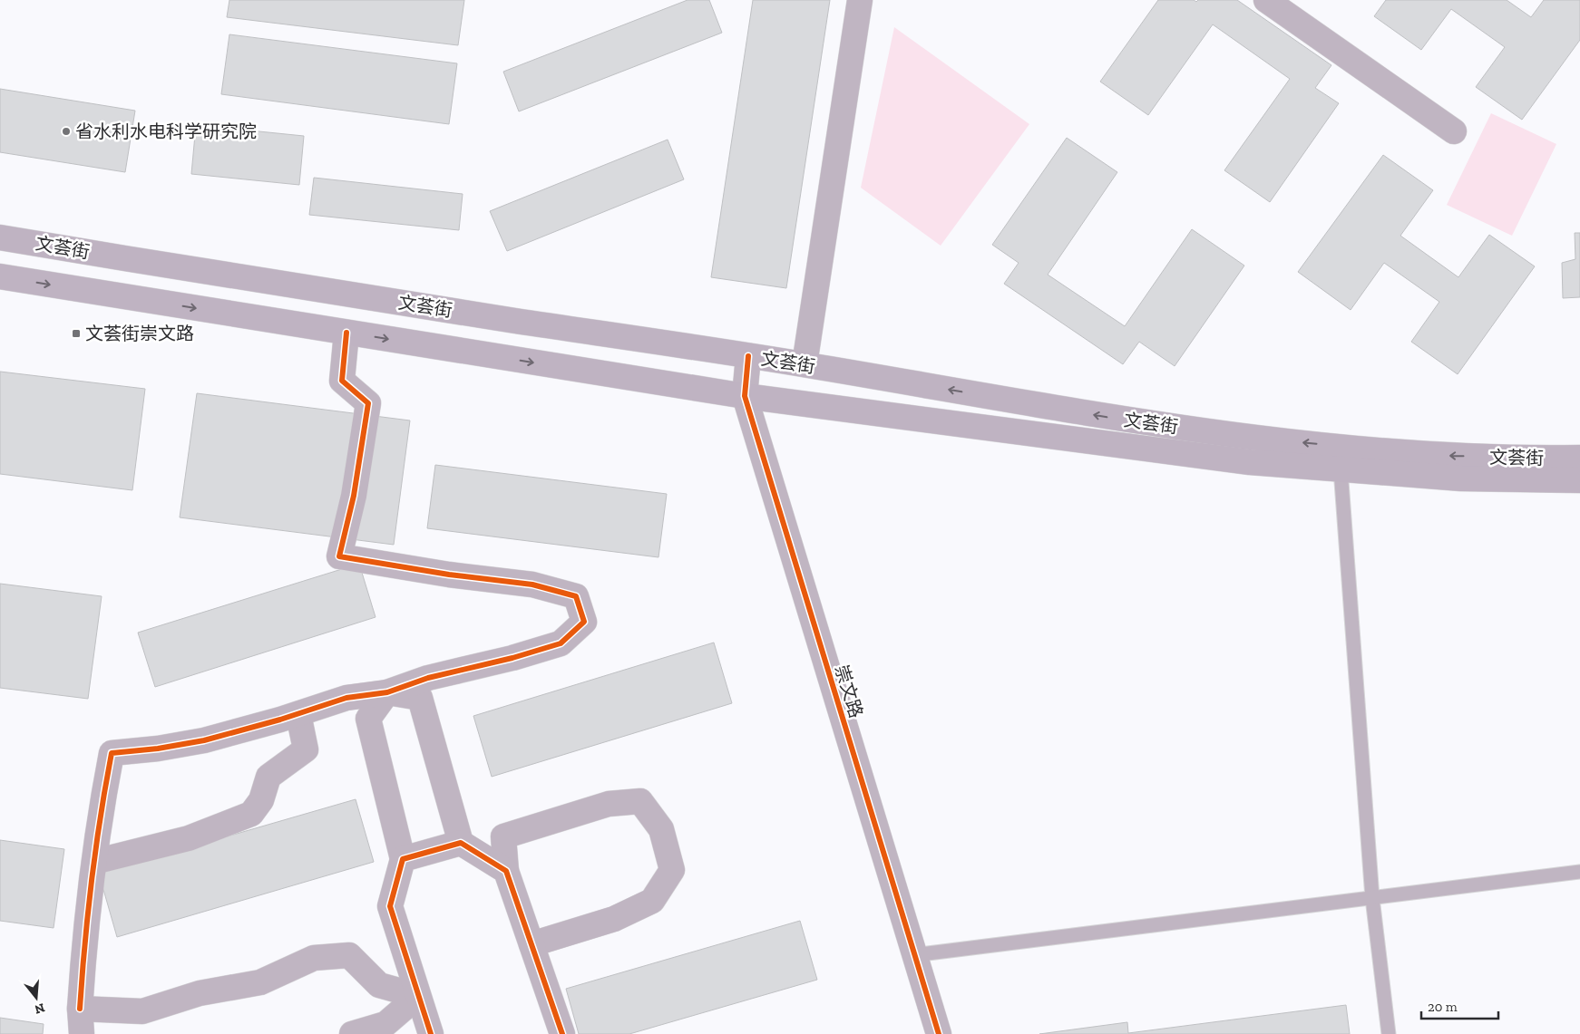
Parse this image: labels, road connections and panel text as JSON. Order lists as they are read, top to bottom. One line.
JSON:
{"streets":{"main road":["文荟街"],"street":["崇文路"]},"crossings":[["文荟街","崇文路"]],"places":{"other":["省水利水电科学研究院"],"transit":["文荟街崇文路"]},"scale_bar":"20 m","north":"bottom"}
